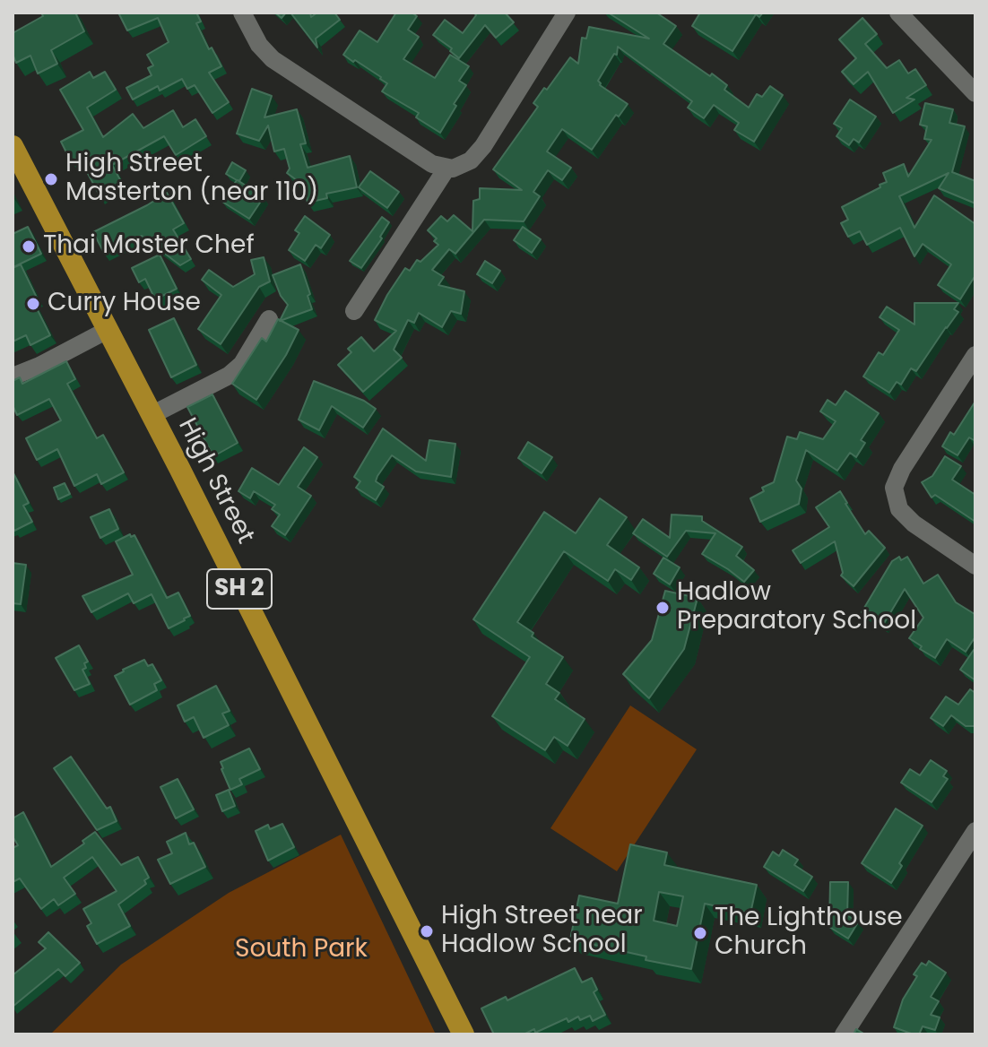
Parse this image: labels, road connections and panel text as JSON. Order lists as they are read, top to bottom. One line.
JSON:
{"streets":{"highway":["High Street","SH 2"]},"parks":["South Park"],"places":["High Street Masterton (near 110)","Thai Master Chef","Curry House","Hadlow Preparatory School","High Street near Hadlow School","The Lighthouse Church"]}
